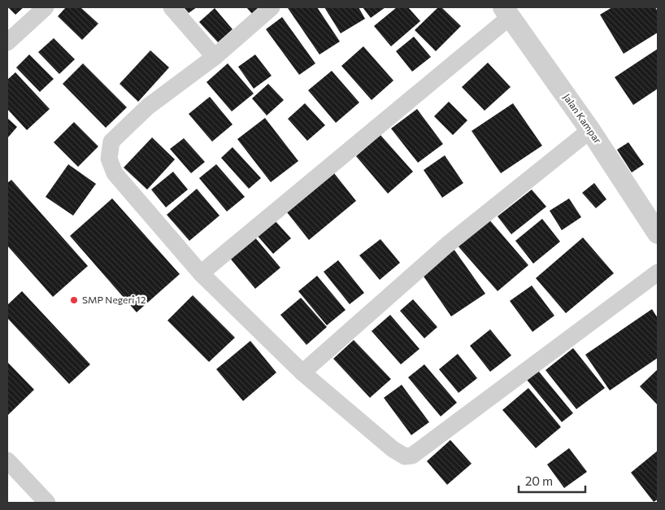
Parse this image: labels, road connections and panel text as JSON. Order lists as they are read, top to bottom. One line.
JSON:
{"streets":{"street":["Jalan Kampar"]},"places":["SMP Negeri 12"],"scale_bar":"20 m"}
